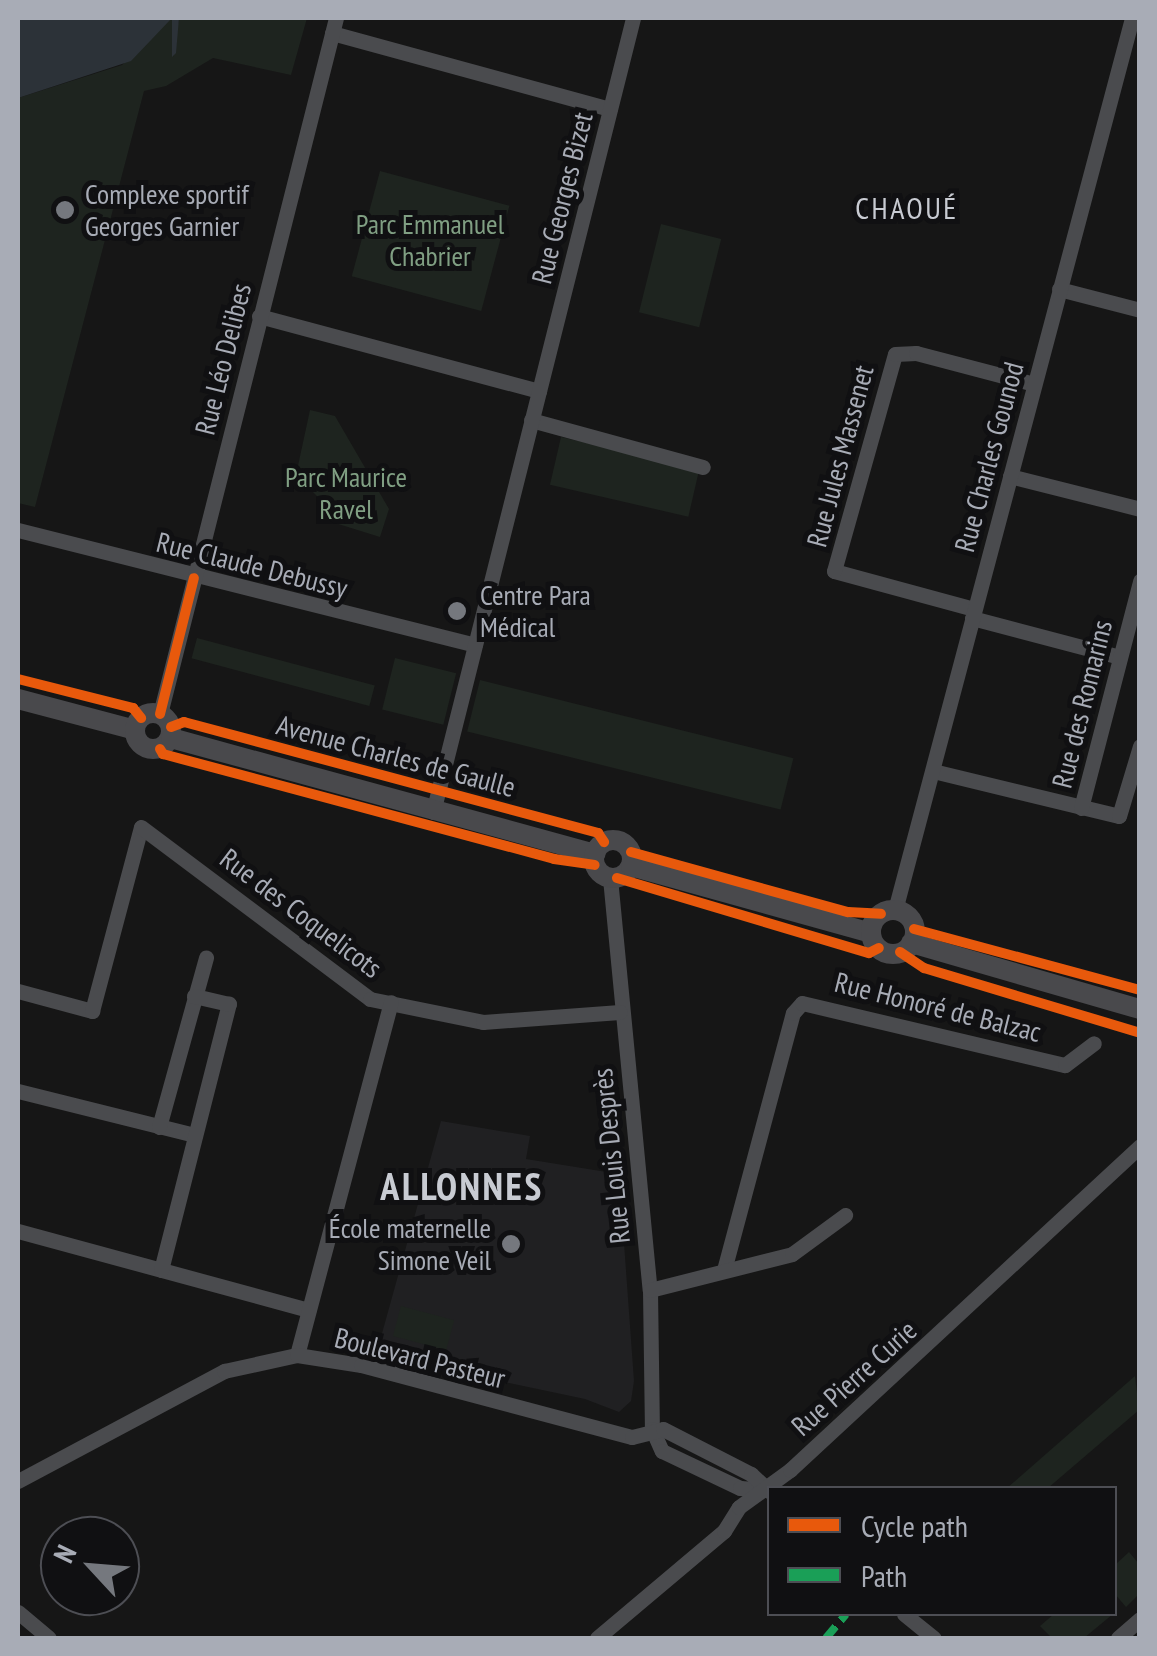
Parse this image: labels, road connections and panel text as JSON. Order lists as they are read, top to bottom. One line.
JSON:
{"streets":{"street":["Rue Georges Bizet","Rue Léo Delibes","Rue Jules Massenet","Rue Charles Gounod","Rue Claude Debussy","Rue des Romarins","Rue des Coquelicots","Rue Honoré de Balzac","Rue Louis Desprès","Boulevard Pasteur","Rue Pierre Curie"],"cycle path":["Avenue Charles de Gaulle"]},"crossings":[["Rue Georges Bizet","Rue Claude Debussy"],["Rue Léo Delibes","Rue Claude Debussy"],["Rue Jules Massenet","Rue Charles Gounod"],["Rue Charles Gounod","Rue des Romarins"],["Rue des Coquelicots","Rue Louis Desprès"],["Rue Louis Desprès","Boulevard Pasteur"]],"districts":["CHAOUÉ","ALLONNES"],"parks":["Parc Emmanuel Chabrier","Parc Maurice Ravel"],"places":["Complexe sportif Georges Garnier","Centre Para Médical","École maternelle Simone Veil"],"legend":["Cycle path","Path"],"north":"top left"}
